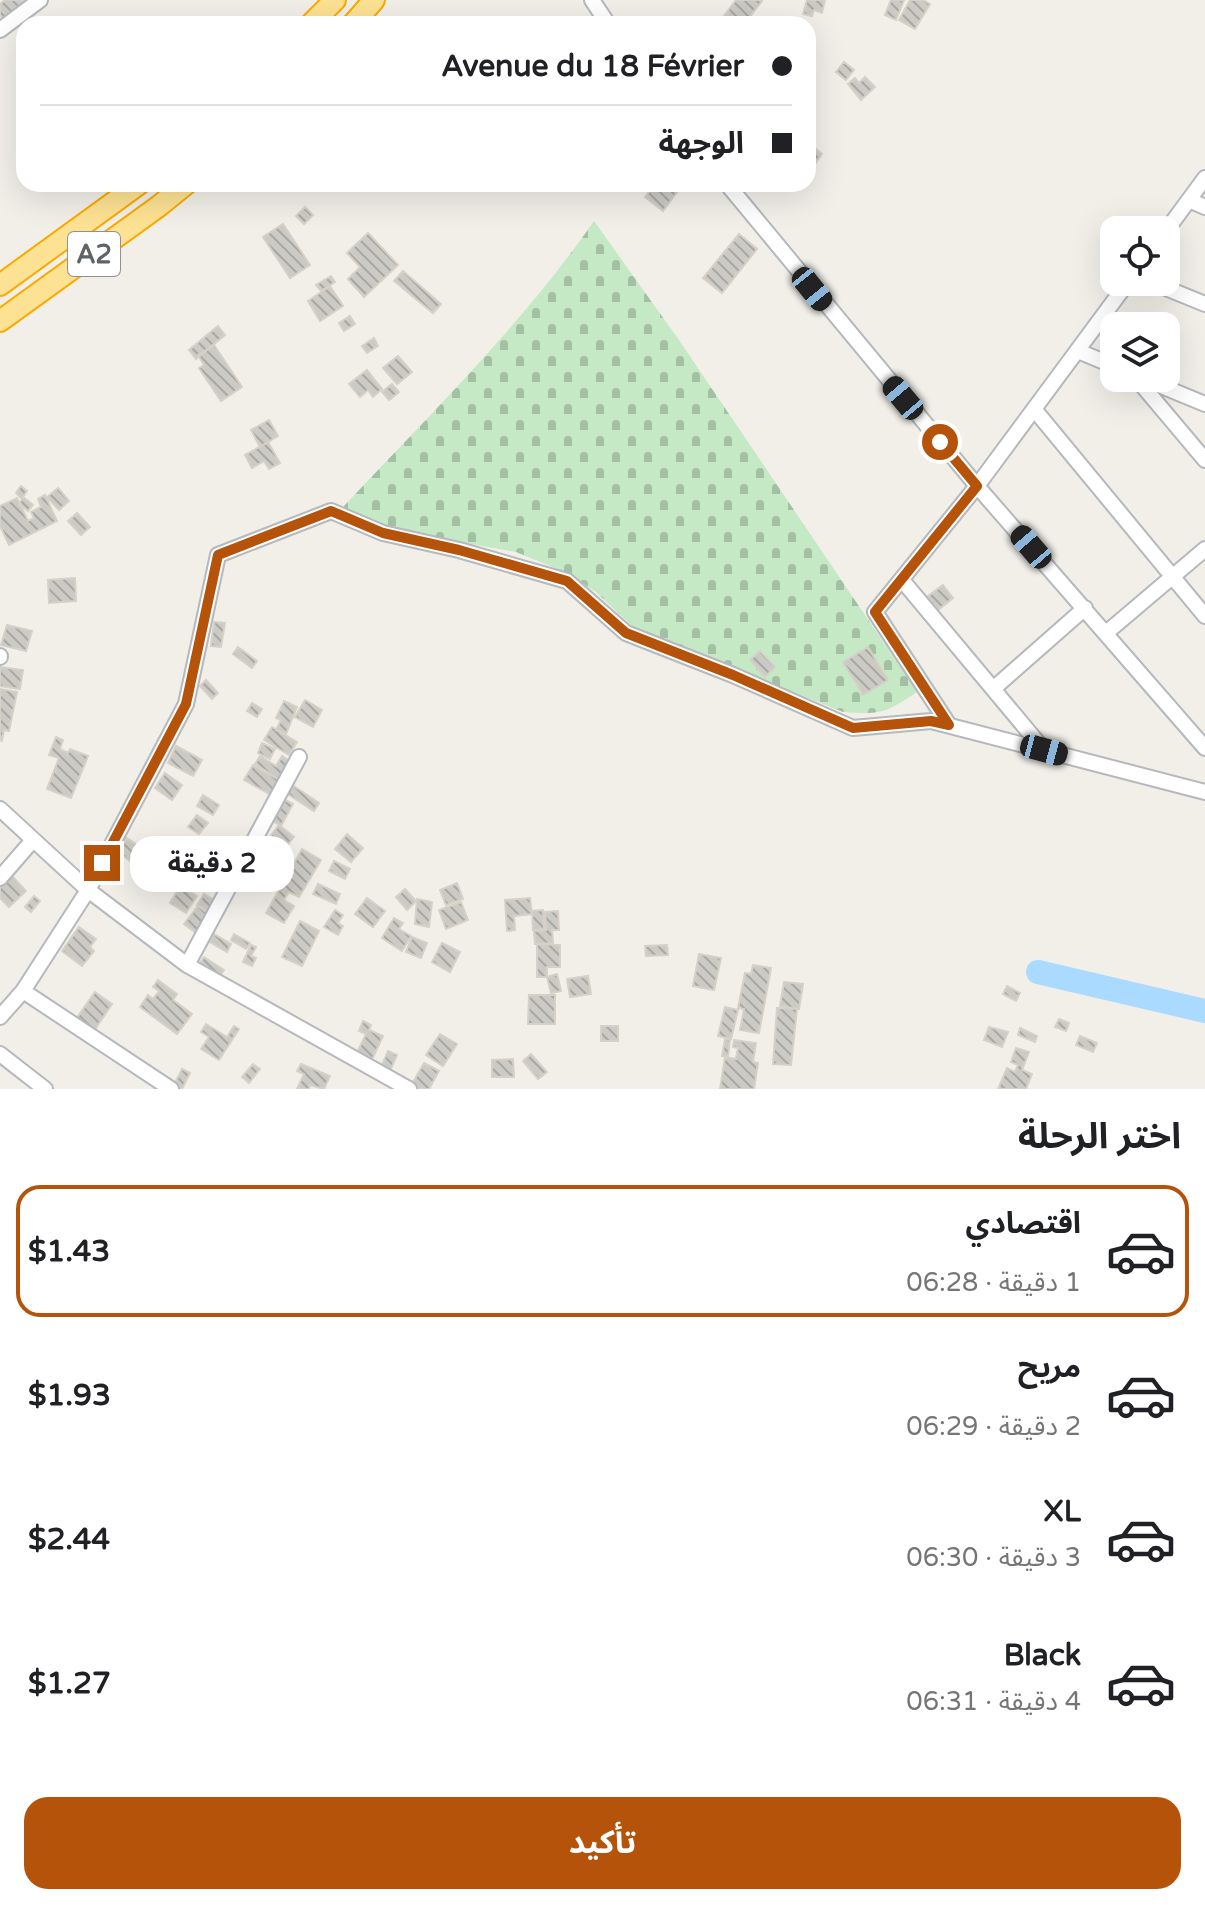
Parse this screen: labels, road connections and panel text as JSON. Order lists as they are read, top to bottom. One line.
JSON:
{"streets":{"highway":["A2"]},"page":{"banner":["Avenue du 18 Février","الوجهة"],"bubble":"2 دقيقة","heading":"اختر الرحلة","list":[{"name":"اقتصادي","note":"1 دقيقة · 06:28","value":"$1.43"},{"name":"مريح","note":"2 دقيقة · 06:29","value":"$1.93"},{"name":"XL","note":"3 دقيقة · 06:30","value":"$2.44"},{"name":"Black","note":"4 دقيقة · 06:31","value":"$1.27"}],"buttons":"تأكيد"}}
